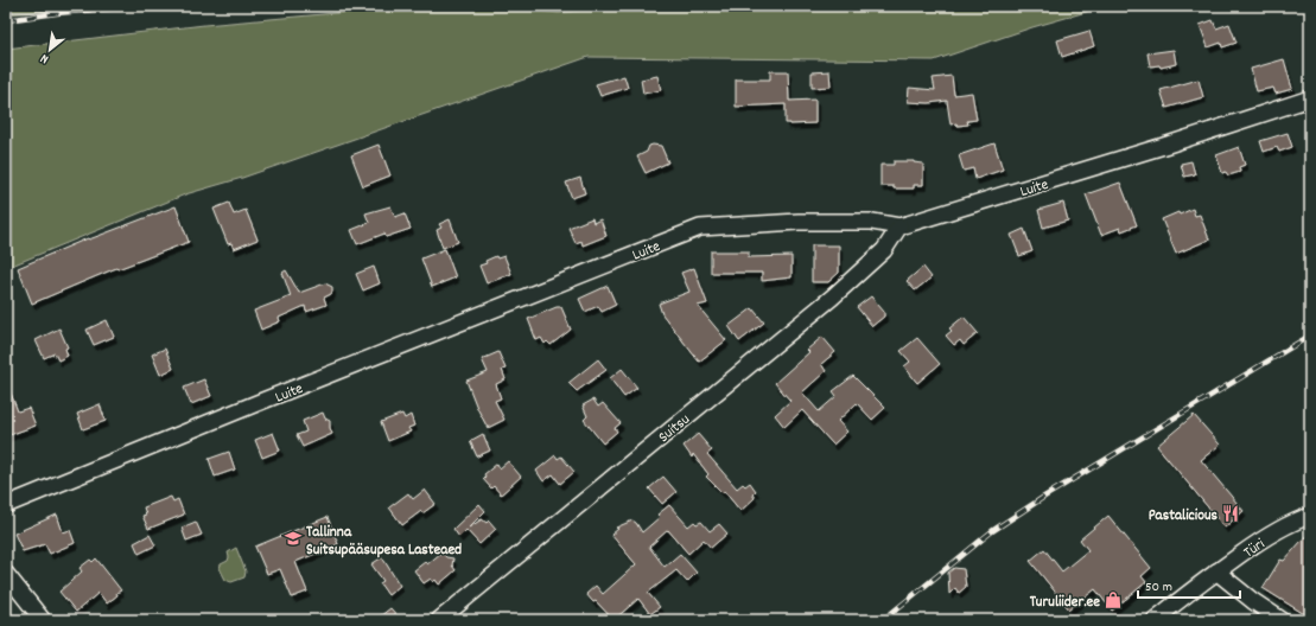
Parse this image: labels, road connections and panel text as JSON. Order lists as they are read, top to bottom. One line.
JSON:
{"streets":{"street":["Luite","Suitsu","Türi"]},"crossings":[["Luite","Suitsu"]],"places":{"restaurant":["Pastalicious"],"school or university":["Tallinna Suitsupääsupesa Lasteaed"],"shop":["Turuliider.ee"]},"scale_bar":"50 m","north":"bottom left"}
